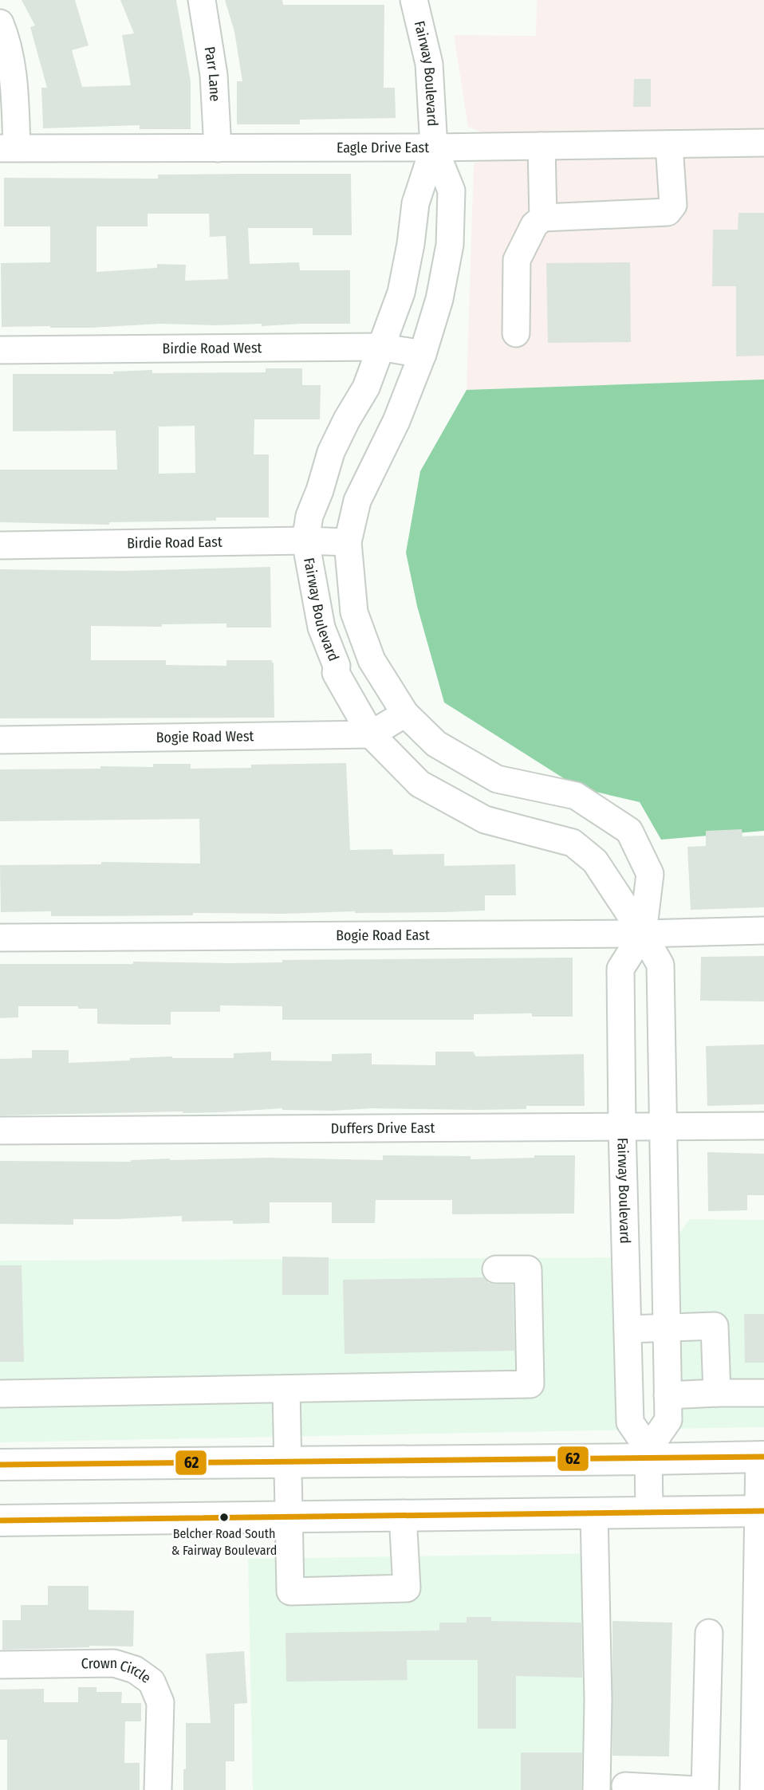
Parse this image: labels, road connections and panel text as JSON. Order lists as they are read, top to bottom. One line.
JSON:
{"streets":{"street":["Fairway Boulevard","Parr Lane","Eagle Drive East","Birdie Road West","Birdie Road East","Bogie Road West","Bogie Road East","Duffers Drive East","Crown Circle"]},"crossings":[["Fairway Boulevard","Eagle Drive East"],["Fairway Boulevard","Birdie Road West"],["Fairway Boulevard","Birdie Road East"],["Fairway Boulevard","Bogie Road West"],["Fairway Boulevard","Bogie Road East"],["Fairway Boulevard","Duffers Drive East"],["Parr Lane","Eagle Drive East"]],"places":["Belcher Road South & Fairway Boulevard"],"lines":["transit line 62"]}
